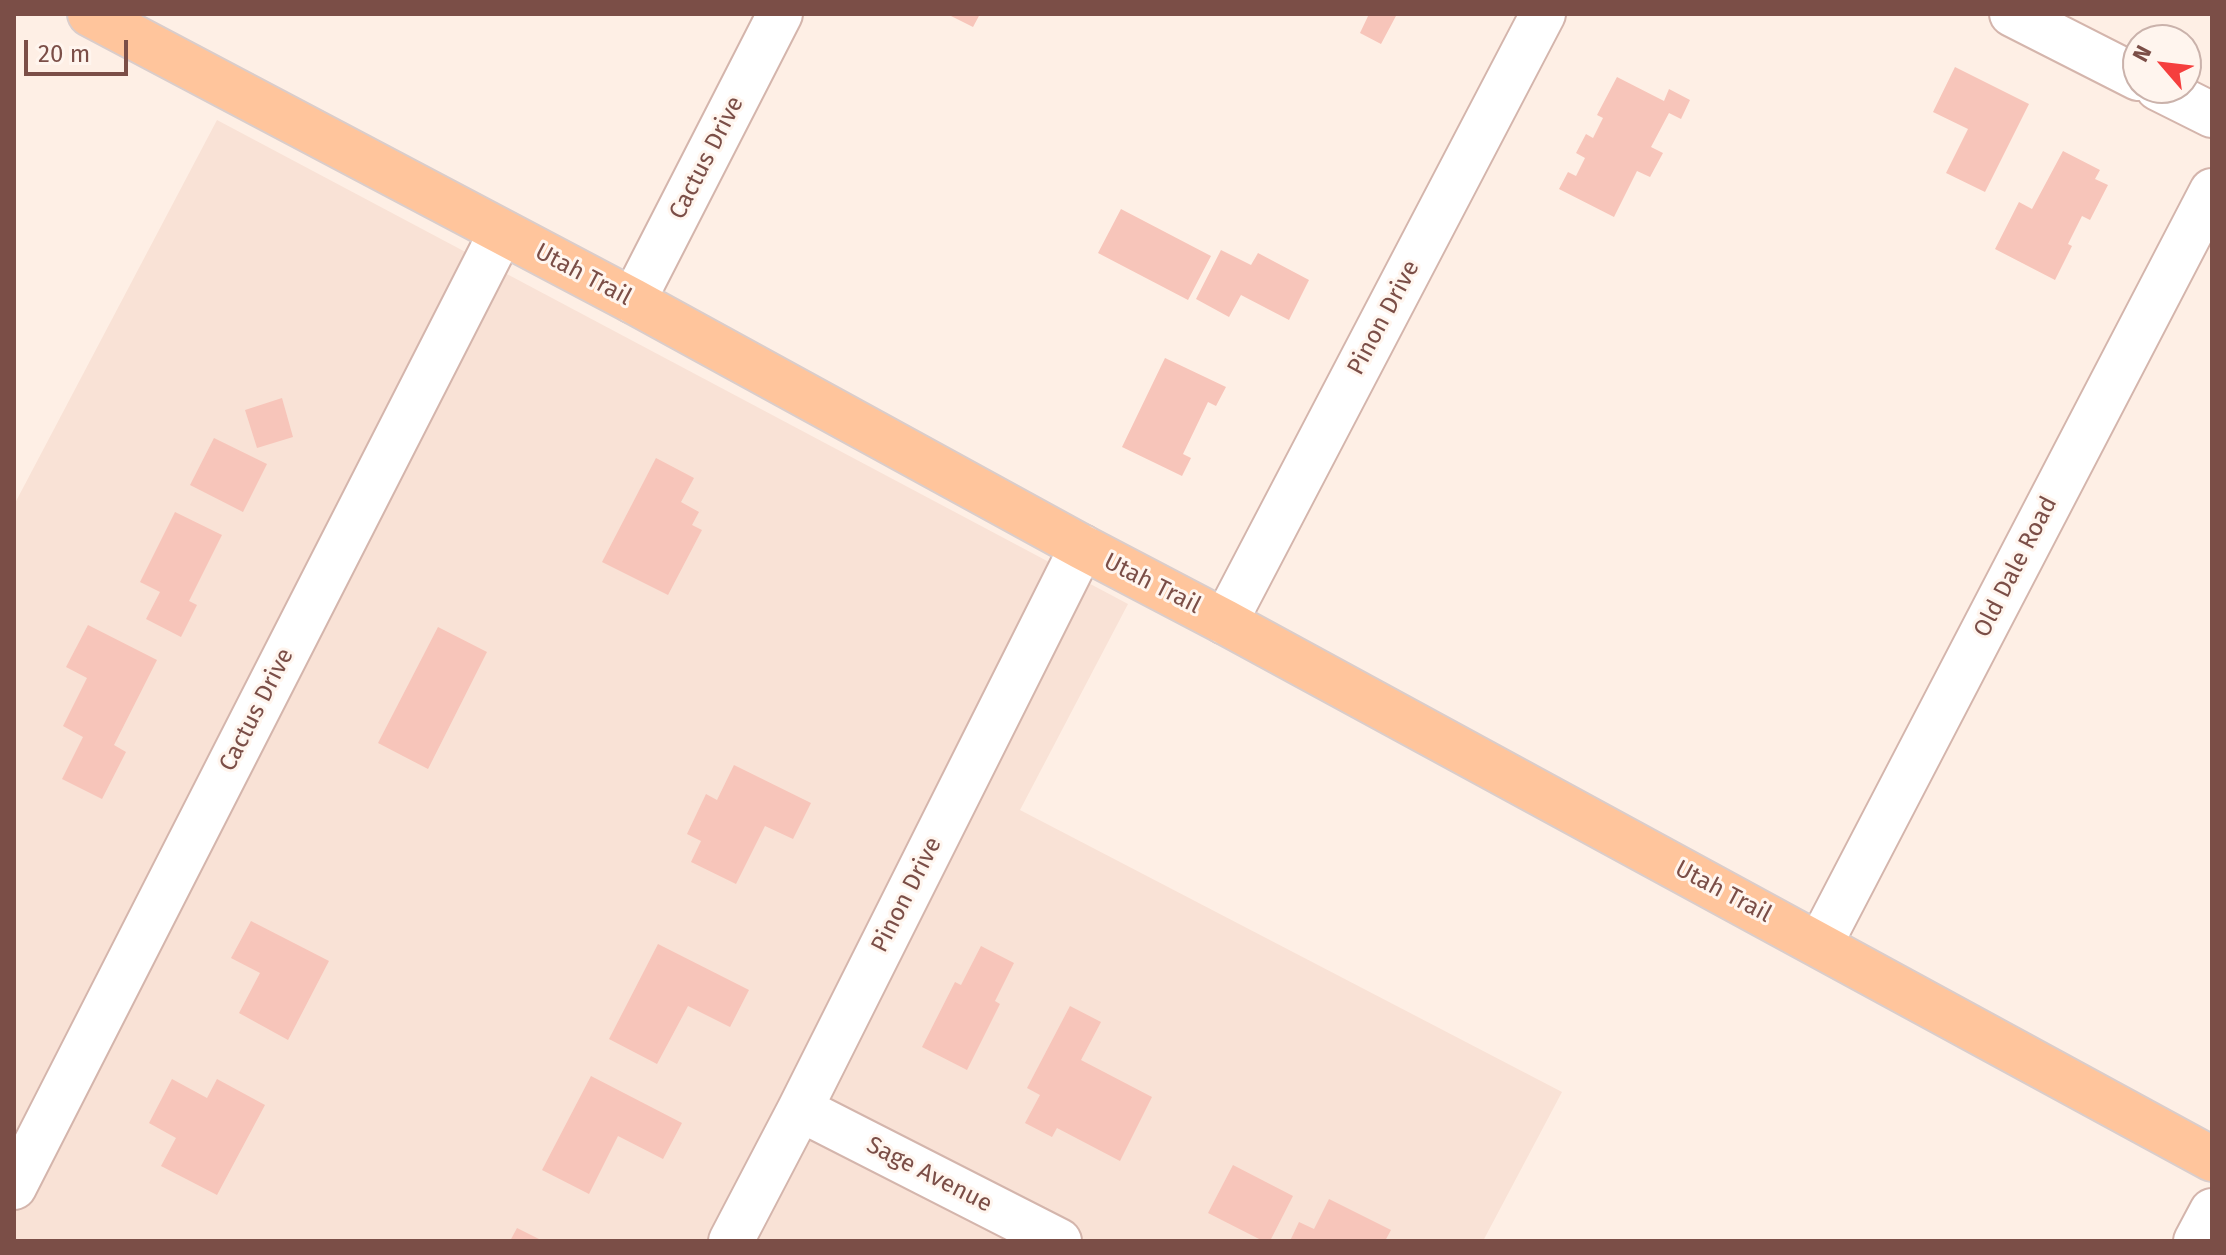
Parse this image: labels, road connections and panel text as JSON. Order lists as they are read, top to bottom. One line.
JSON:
{"streets":{"main road":["Utah Trail"],"street":["Cactus Drive","Pinon Drive","Old Dale Road","Sage Avenue"]},"crossings":[["Cactus Drive","Utah Trail"],["Utah Trail","Pinon Drive"],["Utah Trail","Old Dale Road"],["Pinon Drive","Sage Avenue"]],"scale_bar":"20 m","north":"top left"}
